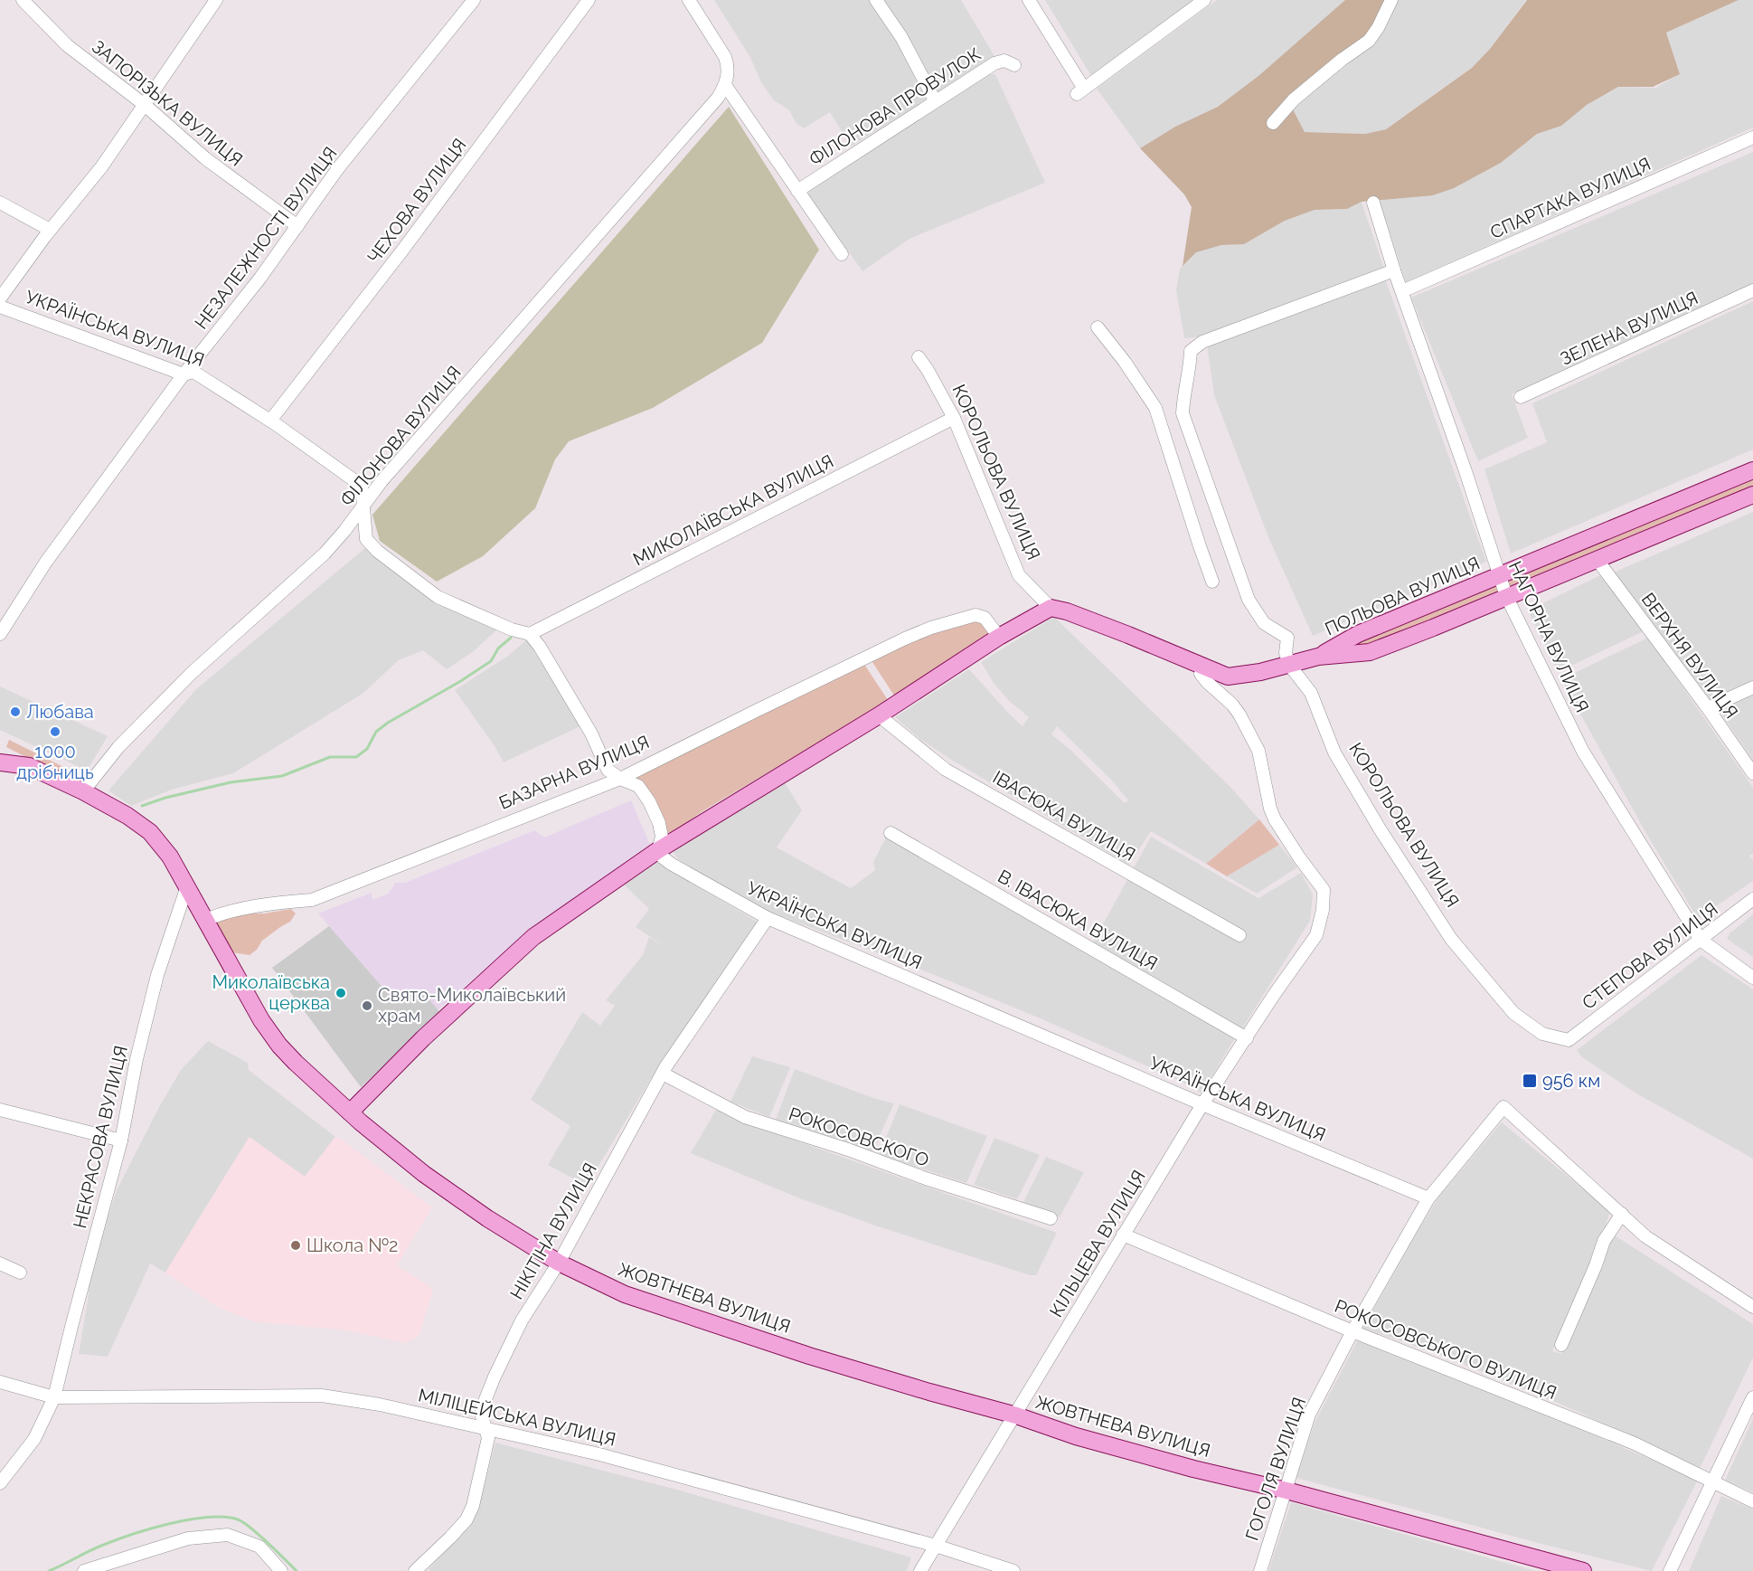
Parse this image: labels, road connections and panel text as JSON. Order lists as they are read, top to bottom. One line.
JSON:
{"streets":{"main road":["ПОЛЬОВА ВУЛИЦЯ","ЖОВТНЕВА ВУЛИЦЯ"],"street":["ЗАПОРІЗЬКА ВУЛИЦЯ","ФІЛОНОВА ПРОВУЛОК","СПАРТАКА ВУЛИЦЯ","ЧЕХОВА ВУЛИЦЯ","НЕЗАЛЕЖНОСТІ ВУЛИЦЯ","УКРАЇНСЬКА ВУЛИЦЯ","ЗЕЛЕНА ВУЛИЦЯ","ФІЛОНОВА ВУЛИЦЯ","КОРОЛЬОВА ВУЛИЦЯ","МИКОЛАЇВСЬКА ВУЛИЦЯ","НАГОРНА ВУЛИЦЯ","ВЕРХНЯ ВУЛИЦЯ","БАЗАРНА ВУЛИЦЯ","ІВАСЮКА ВУЛИЦЯ","В. ІВАСЮКА ВУЛИЦЯ","СТЕПОВА ВУЛИЦЯ","НЕКРАСОВА ВУЛИЦЯ","РОКОСОВСКОГО","НІКІТІНА ВУЛИЦЯ","КІЛЬЦЕВА ВУЛИЦЯ","РОКОСОВСЬКОГО ВУЛИЦЯ","МІЛІЦЕЙСЬКА ВУЛИЦЯ","ГОГОЛЯ ВУЛИЦЯ"]},"crossings":[["ЗАПОРІЗЬКА ВУЛИЦЯ","НЕЗАЛЕЖНОСТІ ВУЛИЦЯ"],["СПАРТАКА ВУЛИЦЯ","НАГОРНА ВУЛИЦЯ"],["ЧЕХОВА ВУЛИЦЯ","УКРАЇНСЬКА ВУЛИЦЯ"],["НЕЗАЛЕЖНОСТІ ВУЛИЦЯ","УКРАЇНСЬКА ВУЛИЦЯ"],["УКРАЇНСЬКА ВУЛИЦЯ","ФІЛОНОВА ВУЛИЦЯ"],["УКРАЇНСЬКА ВУЛИЦЯ","МИКОЛАЇВСЬКА ВУЛИЦЯ"],["УКРАЇНСЬКА ВУЛИЦЯ","НІКІТІНА ВУЛИЦЯ"],["УКРАЇНСЬКА ВУЛИЦЯ","КІЛЬЦЕВА ВУЛИЦЯ"],["УКРАЇНСЬКА ВУЛИЦЯ","ГОГОЛЯ ВУЛИЦЯ"],["ФІЛОНОВА ВУЛИЦЯ","ЖОВТНЕВА ВУЛИЦЯ"],["КОРОЛЬОВА ВУЛИЦЯ","МИКОЛАЇВСЬКА ВУЛИЦЯ"],["КОРОЛЬОВА ВУЛИЦЯ","СТЕПОВА ВУЛИЦЯ"],["ПОЛЬОВА ВУЛИЦЯ","НАГОРНА ВУЛИЦЯ"],["ПОЛЬОВА ВУЛИЦЯ","ВЕРХНЯ ВУЛИЦЯ"],["НАГОРНА ВУЛИЦЯ","СТЕПОВА ВУЛИЦЯ"],["БАЗАРНА ВУЛИЦЯ","ЖОВТНЕВА ВУЛИЦЯ"],["В. ІВАСЮКА ВУЛИЦЯ","КІЛЬЦЕВА ВУЛИЦЯ"],["НЕКРАСОВА ВУЛИЦЯ","ЖОВТНЕВА ВУЛИЦЯ"],["НЕКРАСОВА ВУЛИЦЯ","МІЛІЦЕЙСЬКА ВУЛИЦЯ"],["РОКОСОВСКОГО","НІКІТІНА ВУЛИЦЯ"],["НІКІТІНА ВУЛИЦЯ","ЖОВТНЕВА ВУЛИЦЯ"],["НІКІТІНА ВУЛИЦЯ","МІЛІЦЕЙСЬКА ВУЛИЦЯ"],["КІЛЬЦЕВА ВУЛИЦЯ","ЖОВТНЕВА ВУЛИЦЯ"],["КІЛЬЦЕВА ВУЛИЦЯ","РОКОСОВСЬКОГО ВУЛИЦЯ"],["КІЛЬЦЕВА ВУЛИЦЯ","МІЛІЦЕЙСЬКА ВУЛИЦЯ"],["ЖОВТНЕВА ВУЛИЦЯ","ГОГОЛЯ ВУЛИЦЯ"],["РОКОСОВСЬКОГО ВУЛИЦЯ","ГОГОЛЯ ВУЛИЦЯ"]],"places":{"other":["Любава","1000 дрібниць","Миколаївська церква","Свято-Миколаївський храм","Школа №2"],"transit":["956 км"]}}
